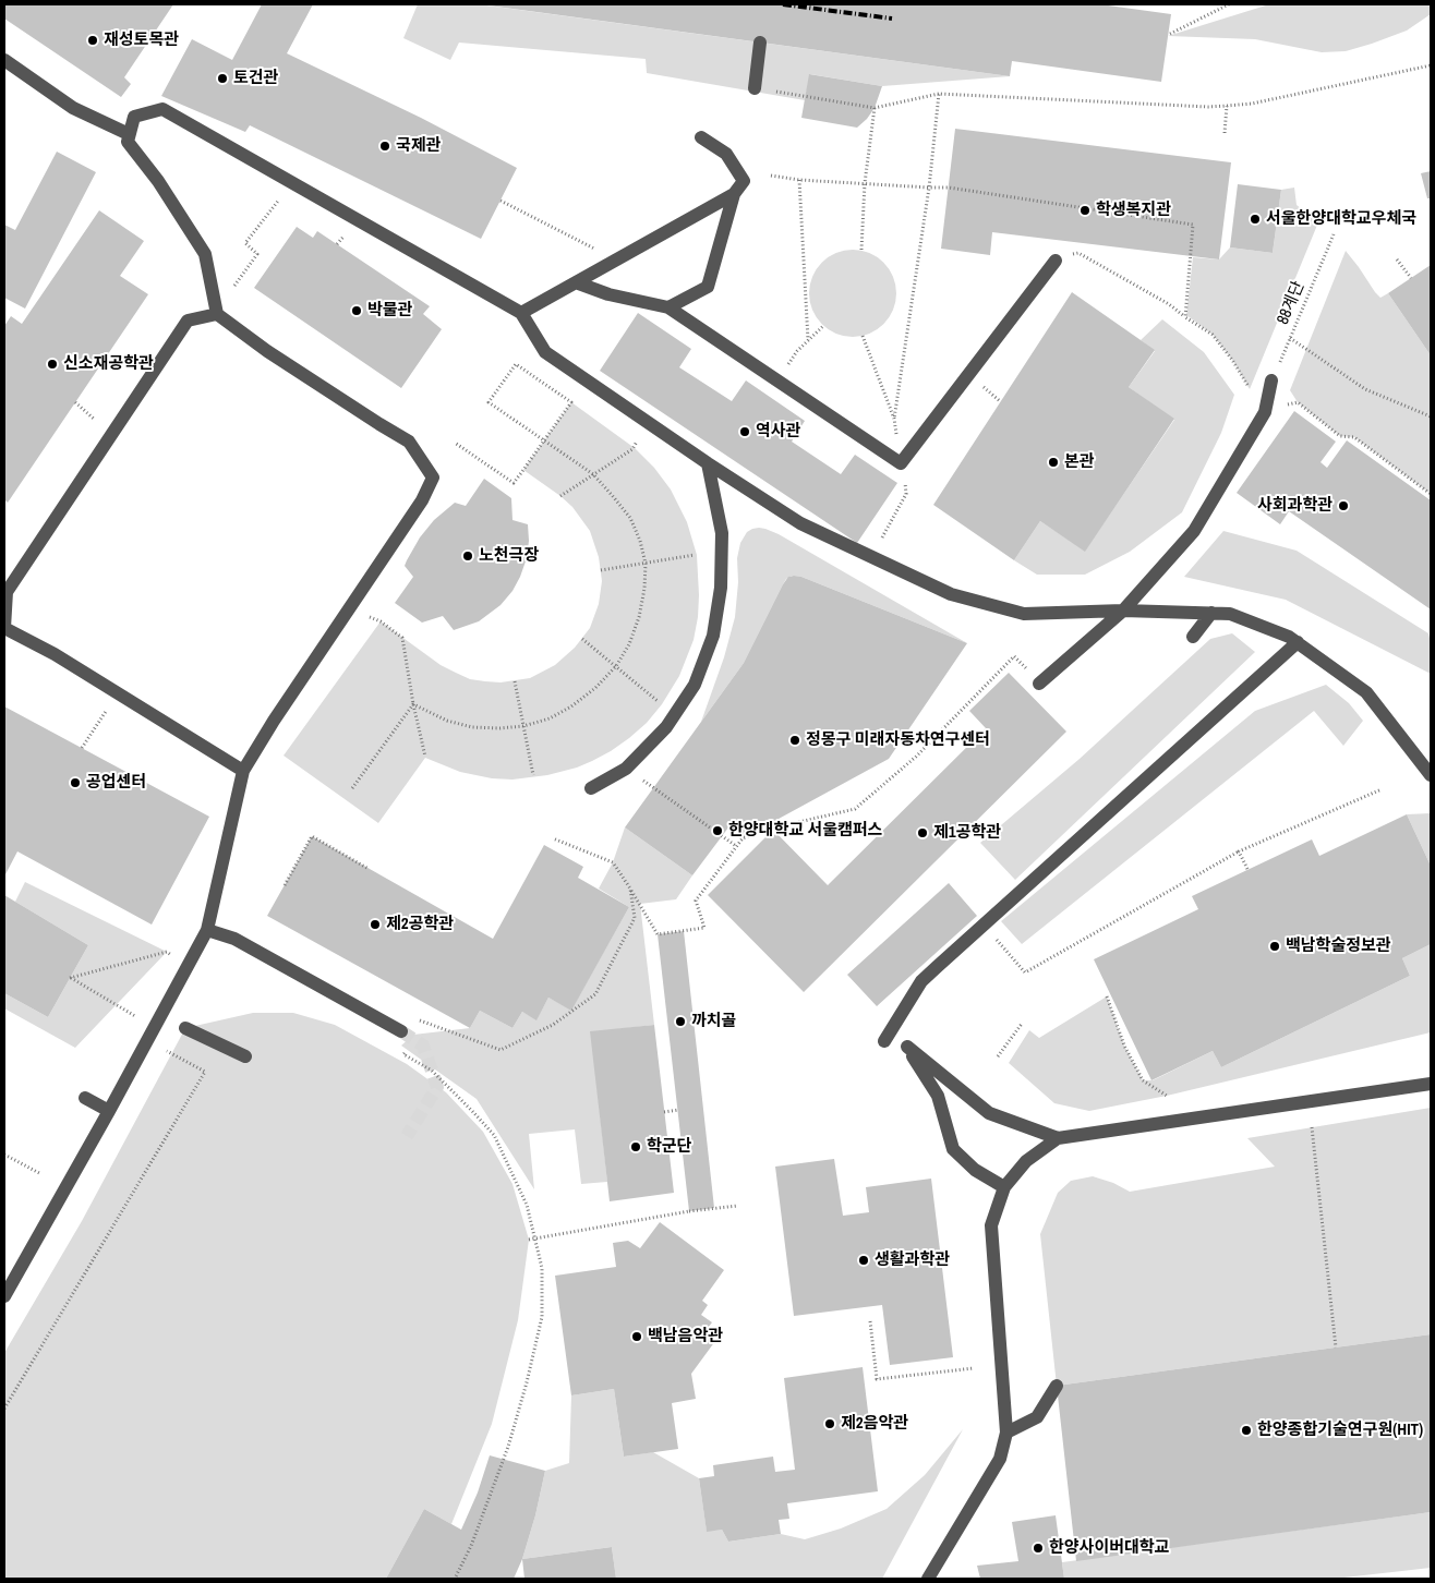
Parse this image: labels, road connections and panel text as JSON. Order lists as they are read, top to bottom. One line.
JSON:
{"streets":{"path":["88계단"]},"places":["재성토목관","토건관","국제관","학생복지관","서울한양대학교우체국","박물관","신소재공학관","역사관","본관","사회과학관","노천극장","정몽구 미래자동차연구센터","공업센터","한양대학교 서울캠퍼스","제1공학관","제2공학관","백남학술정보관","까치골","학군단","생활과학관","백남음악관","제2음악관","한양종합기술연구원(HIT)","한양사이버대학교"]}
